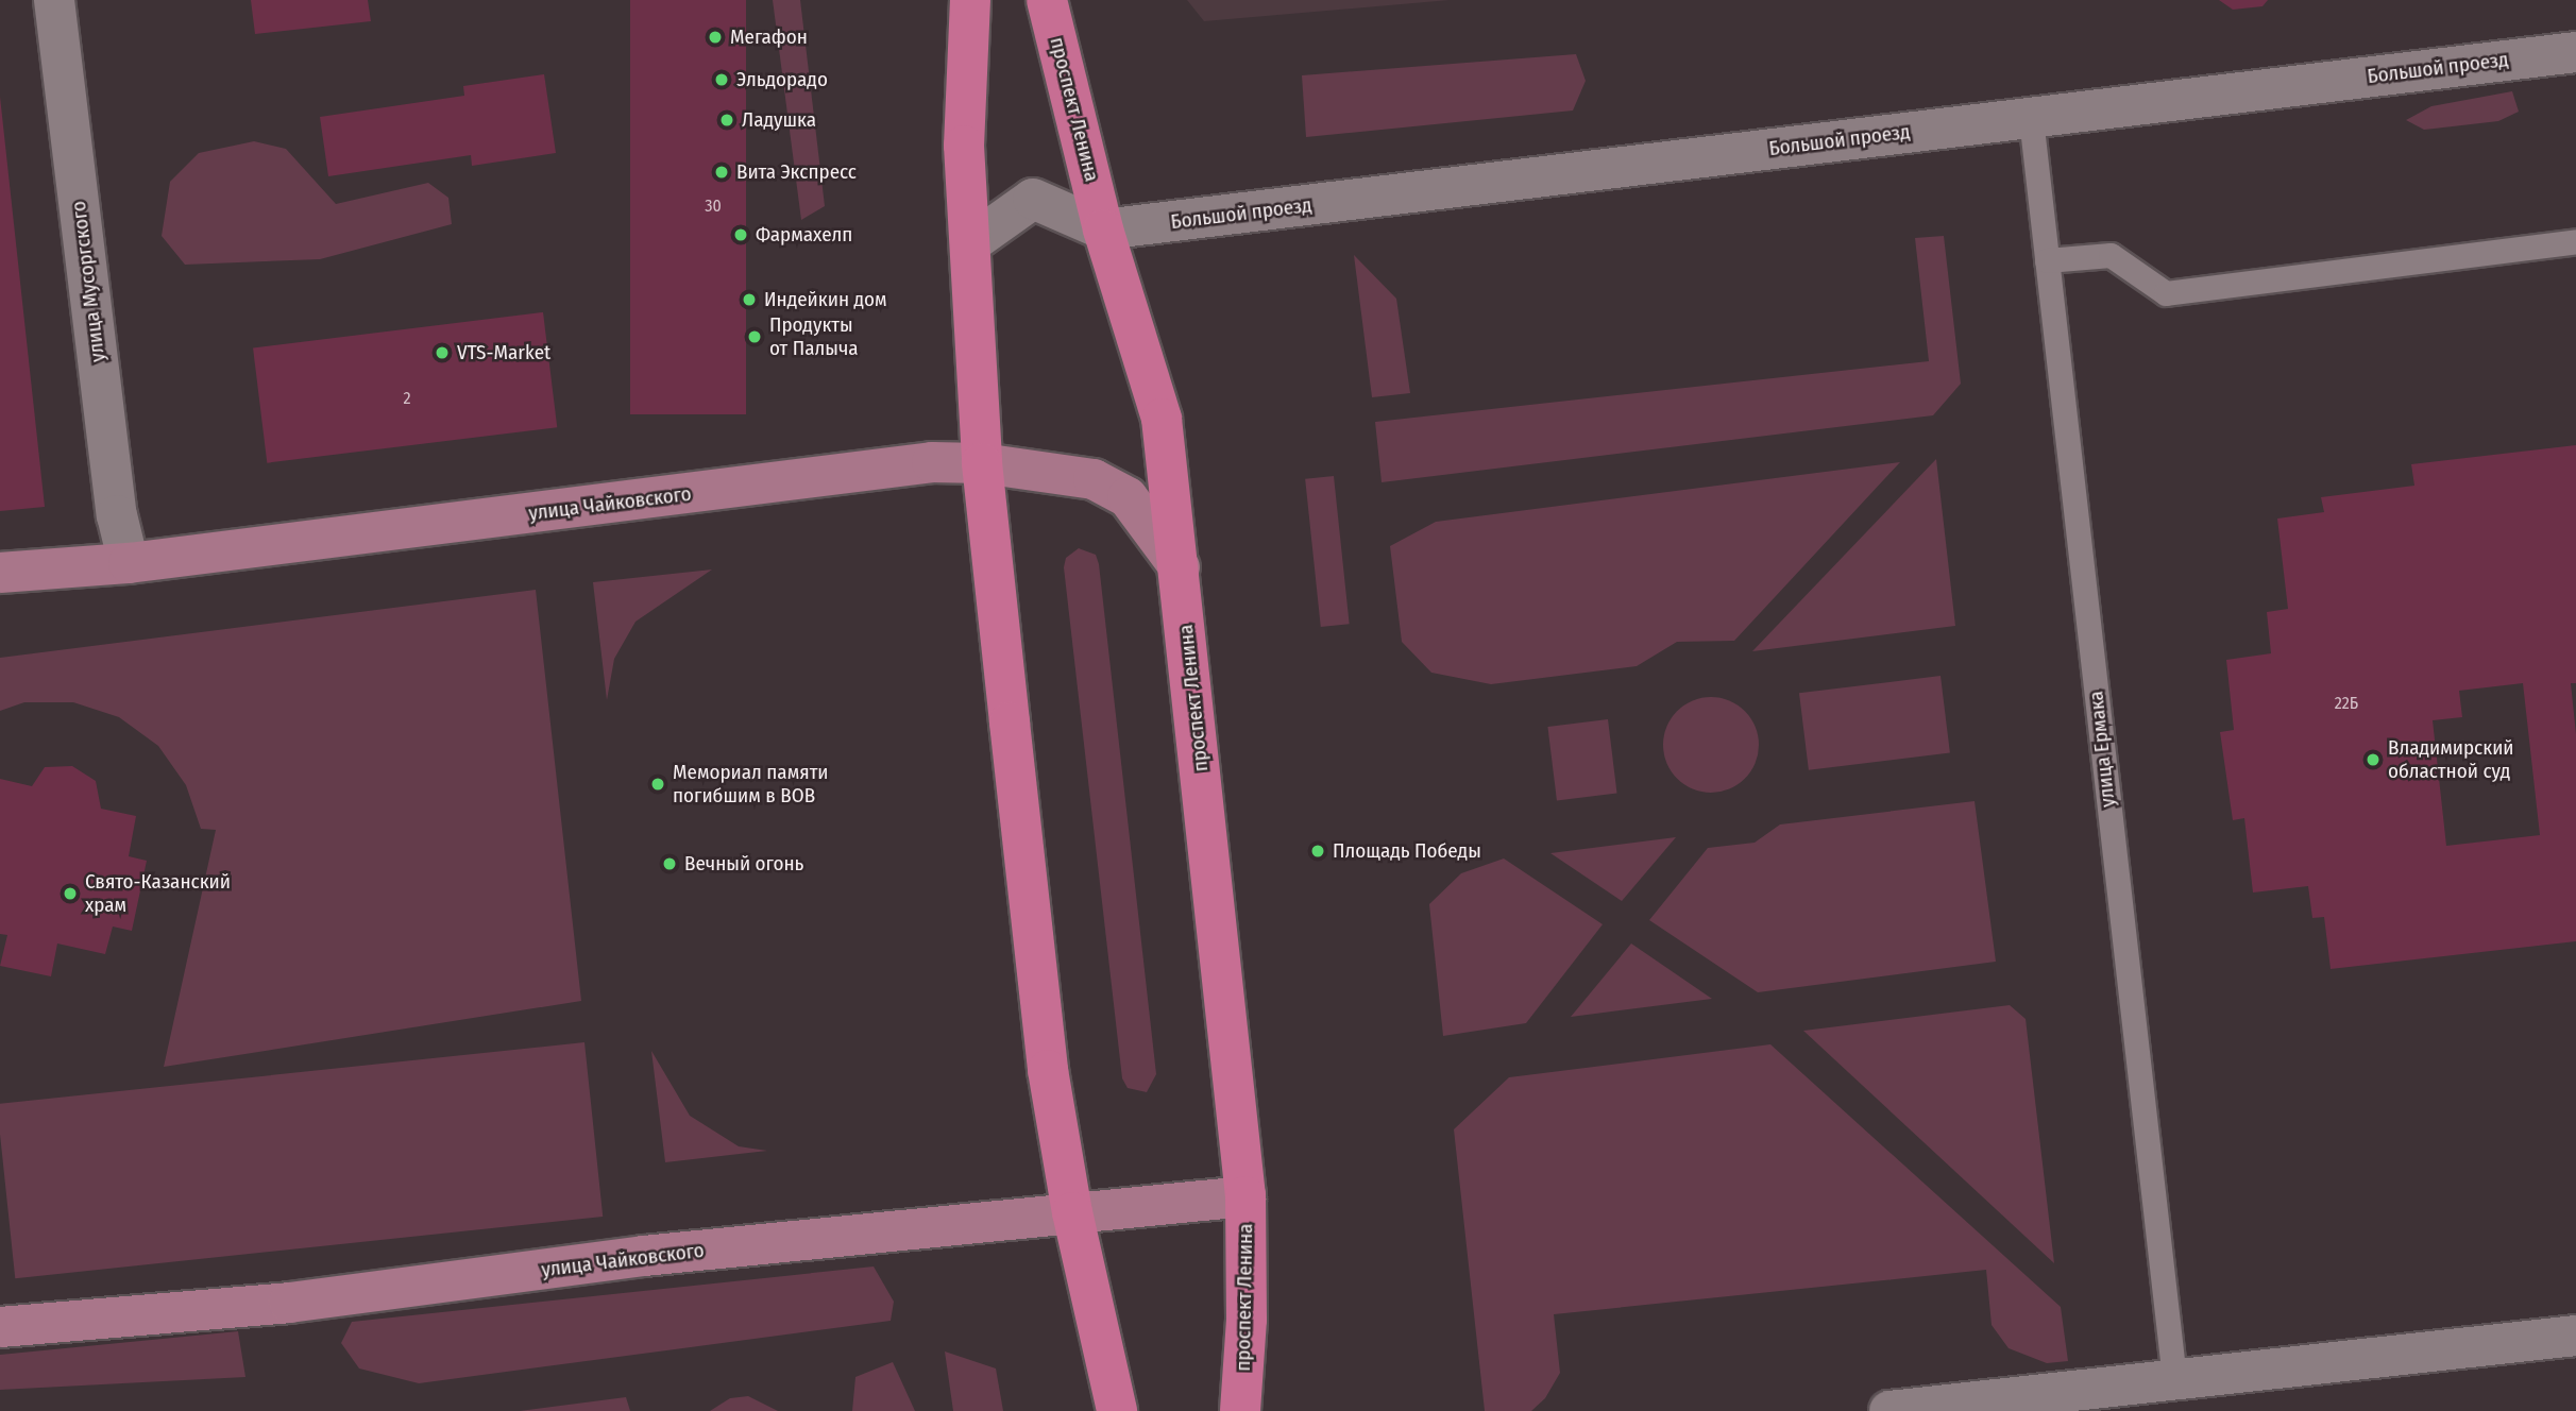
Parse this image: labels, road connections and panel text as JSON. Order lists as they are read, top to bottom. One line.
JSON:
{"streets":{"main road":["проспект Ленина","улица Чайковского"],"street":["Большой проезд","улица Мусоргского"],"lane":["улица Ермака"]},"crossings":[["Большой проезд","проспект Ленина"],["Большой проезд","улица Ермака"],["проспект Ленина","улица Чайковского"],["улица Мусоргского","улица Чайковского"]],"places":["Мегафон","Эльдорадо","Ладушка","Вита Экспресс","Фармахелп","Индейкин дом","Продукты от Палыча","VTS-Market","Владимирский областной суд","Мемориал памяти погибшим в ВОВ","Площадь Победы","Вечный огонь","Свято-Казанский храм"],"house_numbers":["30","2","22Б"]}
